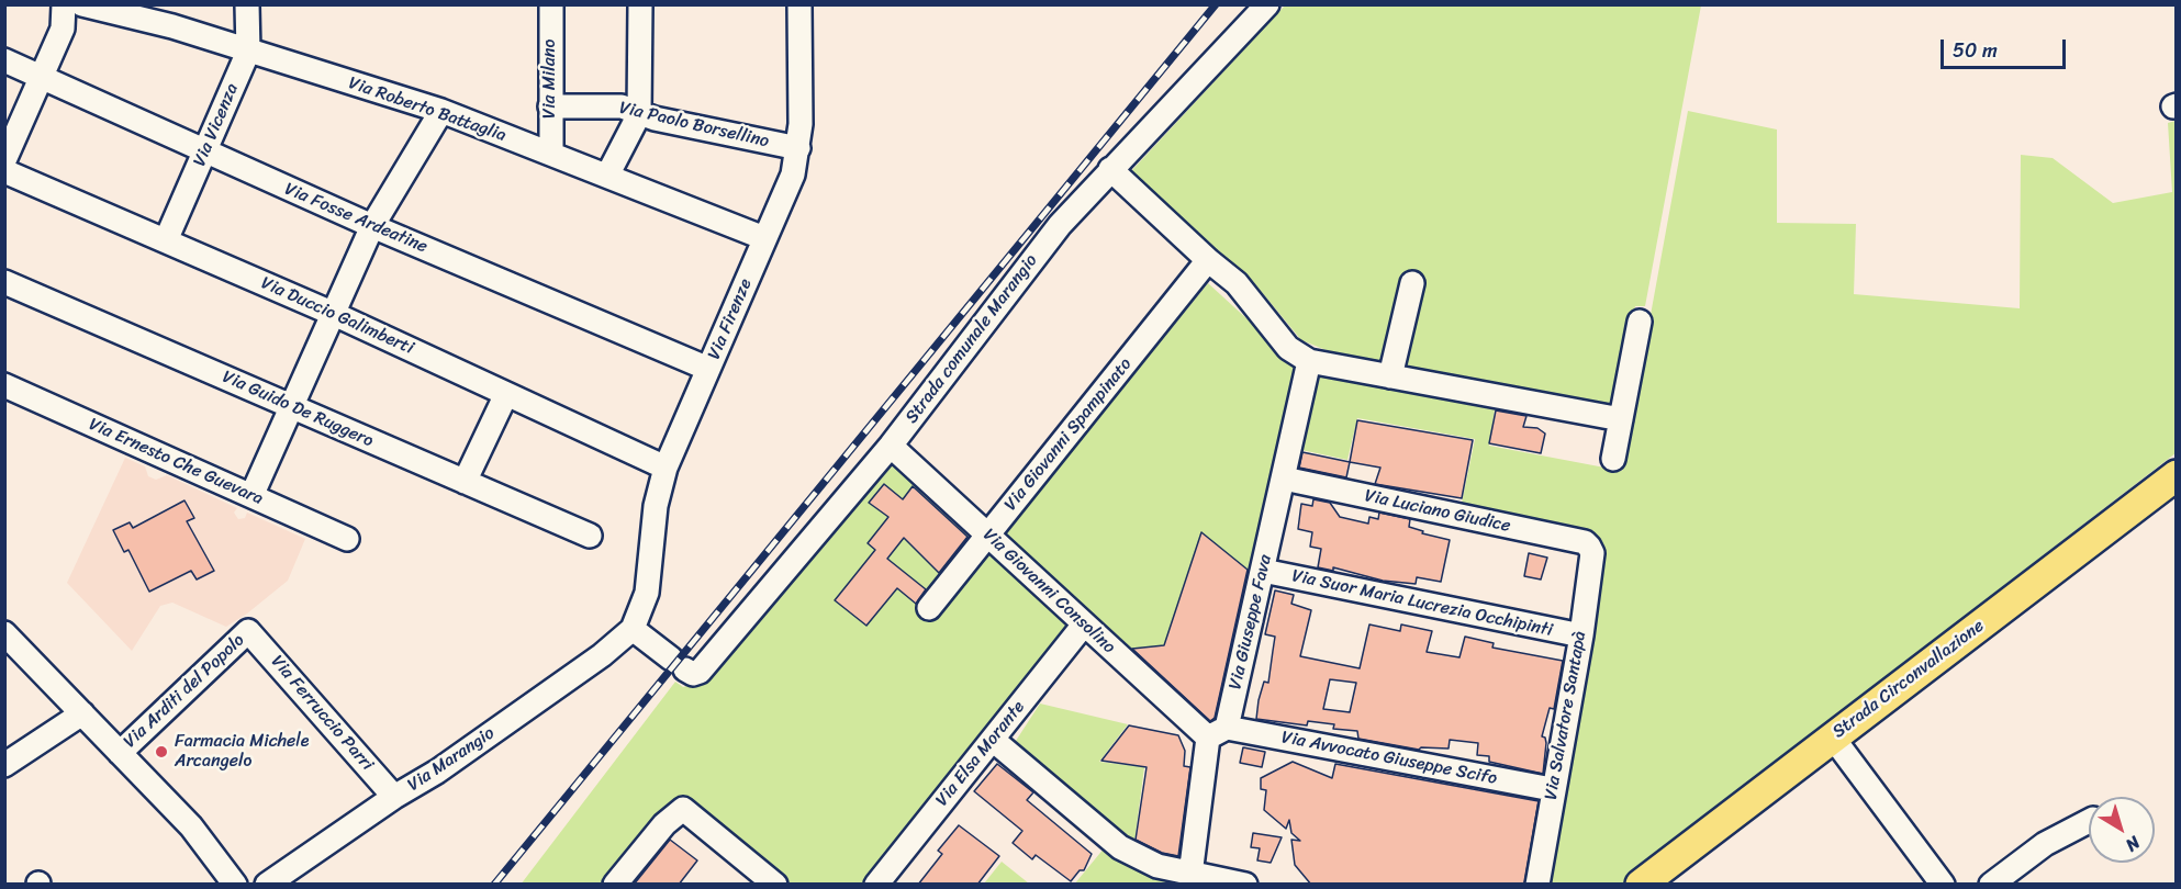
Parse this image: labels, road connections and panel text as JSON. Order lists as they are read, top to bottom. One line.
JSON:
{"streets":{"main road":["Strada Circonvallazione"],"street":["Via Milano","Via Roberto Battaglia","Via Vicenza","Via Paolo Borsellino","Via Fosse Ardeatine","Via Duccio Galimberti","Via Firenze","Strada comunale Marangio","Via Guido De Ruggero","Via Giovanni Spampinato","Via Ernesto Che Guevara","Via Luciano Giudice","Via Giovanni Consolino","Via Suor Maria Lucrezia Occhipinti","Via Giuseppe Fava","Via Arditi del Popolo","Via Ferruccio Parri","Via Salvatore Santapà","Via Elsa Morante","Via Avvocato Giuseppe Scifo","Via Marangio"]},"crossings":[["Via Milano","Via Roberto Battaglia"],["Via Milano","Via Paolo Borsellino"],["Via Roberto Battaglia","Via Vicenza"],["Via Roberto Battaglia","Via Firenze"],["Via Vicenza","Via Fosse Ardeatine"],["Via Vicenza","Via Duccio Galimberti"],["Via Paolo Borsellino","Via Firenze"],["Via Fosse Ardeatine","Via Firenze"],["Via Duccio Galimberti","Via Firenze"],["Via Firenze","Strada comunale Marangio"],["Via Firenze","Via Marangio"],["Strada comunale Marangio","Via Giovanni Consolino"],["Strada comunale Marangio","Via Marangio"],["Via Giovanni Spampinato","Via Giovanni Consolino"],["Via Luciano Giudice","Via Giuseppe Fava"],["Via Luciano Giudice","Via Salvatore Santapà"],["Via Giovanni Consolino","Via Giuseppe Fava"],["Via Giovanni Consolino","Via Elsa Morante"],["Via Giovanni Consolino","Via Avvocato Giuseppe Scifo"],["Via Suor Maria Lucrezia Occhipinti","Via Giuseppe Fava"],["Via Suor Maria Lucrezia Occhipinti","Via Salvatore Santapà"],["Via Giuseppe Fava","Via Avvocato Giuseppe Scifo"],["Via Arditi del Popolo","Via Ferruccio Parri"],["Via Ferruccio Parri","Via Marangio"],["Via Salvatore Santapà","Via Avvocato Giuseppe Scifo"]],"places":["Farmacia Michele Arcangelo"],"scale_bar":"50 m","north":"bottom right"}
